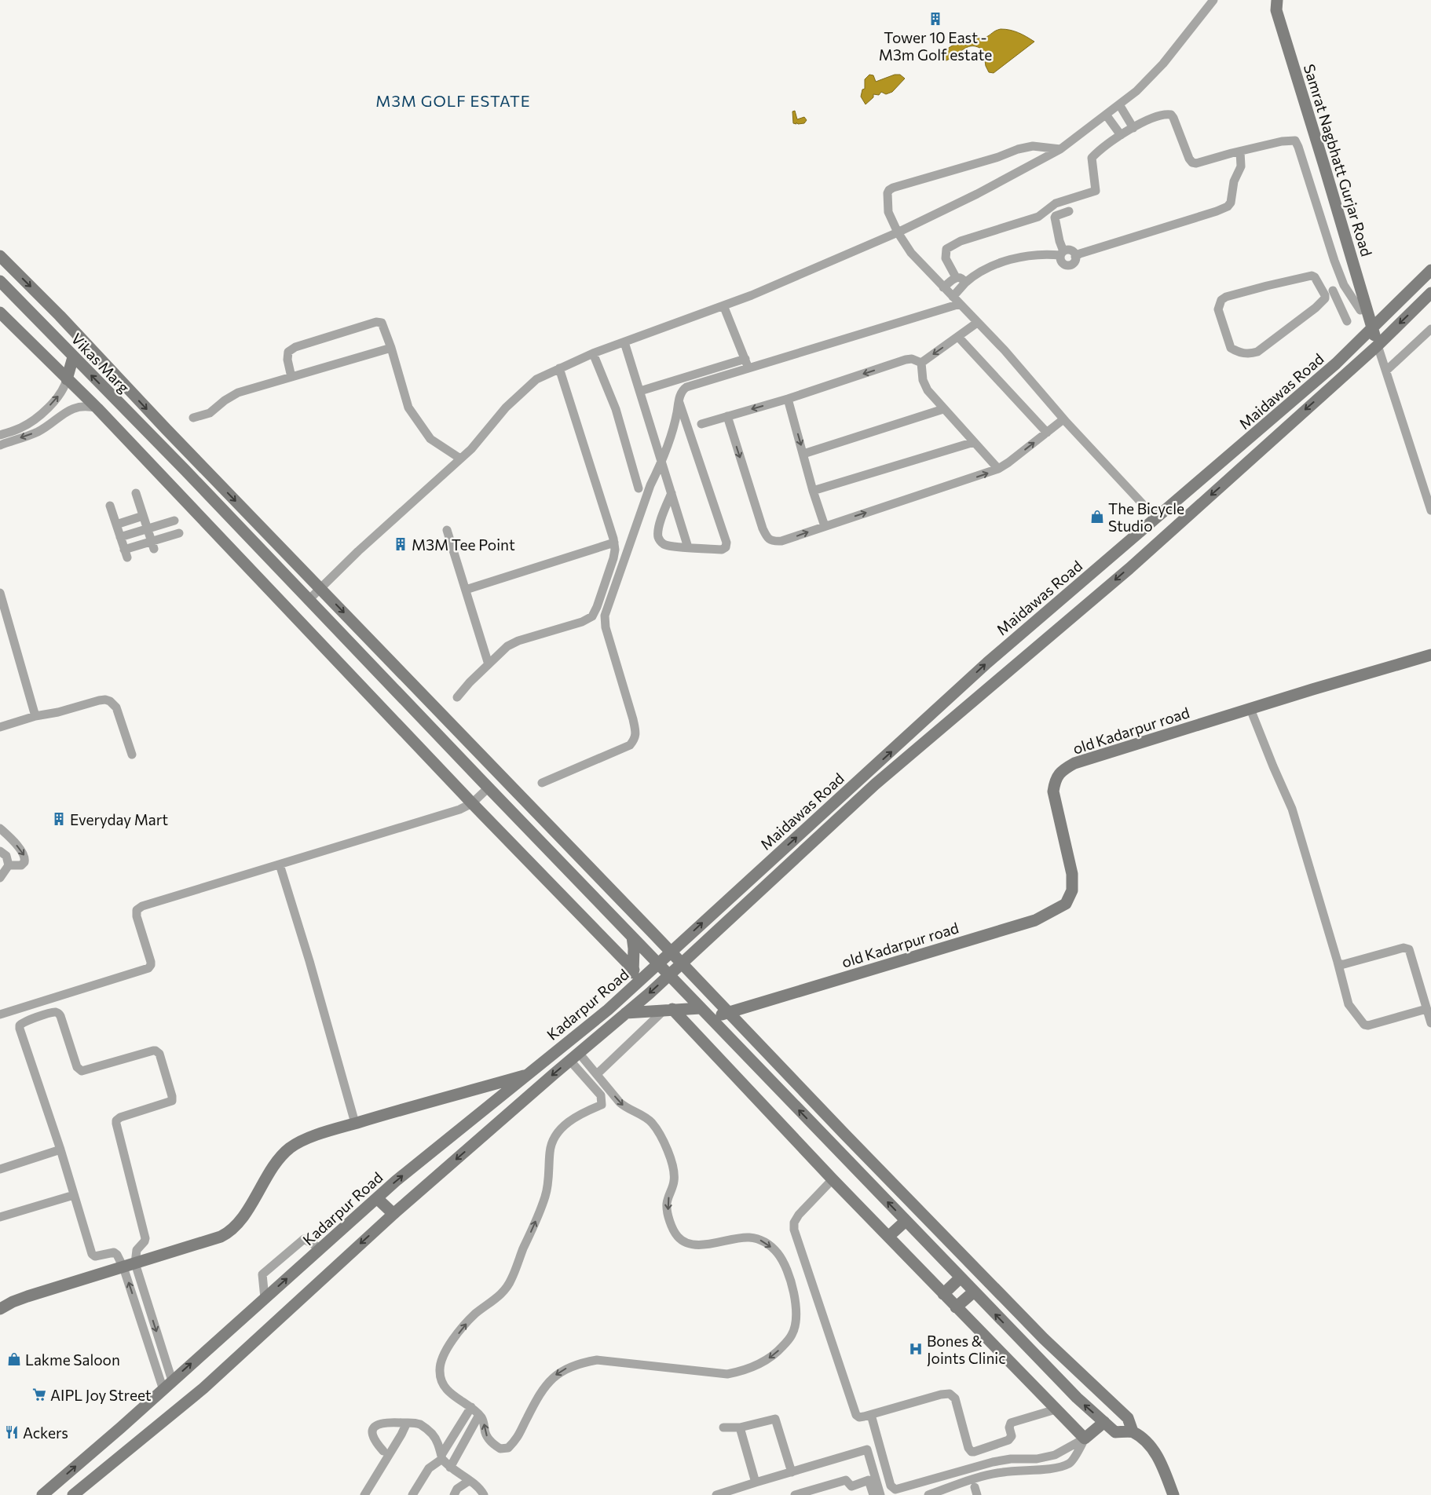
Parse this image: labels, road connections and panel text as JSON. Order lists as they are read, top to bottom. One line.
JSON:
{"streets":{"street":["Samrat Nagbhatt Gurjar Road","Vikas Marg","Maidawas Road","old Kadarpur road","Kadarpur Road"]},"crossings":[["Samrat Nagbhatt Gurjar Road","Maidawas Road"],["Vikas Marg","old Kadarpur road"],["Vikas Marg","Kadarpur Road"],["Maidawas Road","Kadarpur Road"]],"districts":["M3M GOLF ESTATE"],"places":{"building":["Tower 10 East - M3m Golf estate","M3M Tee Point","Everyday Mart"],"shop":["The Bicycle Studio","Lakme Saloon"],"hospital":["Bones & Joints Clinic"],"supermarket":["AIPL Joy Street"],"restaurant":["Ackers"]}}
